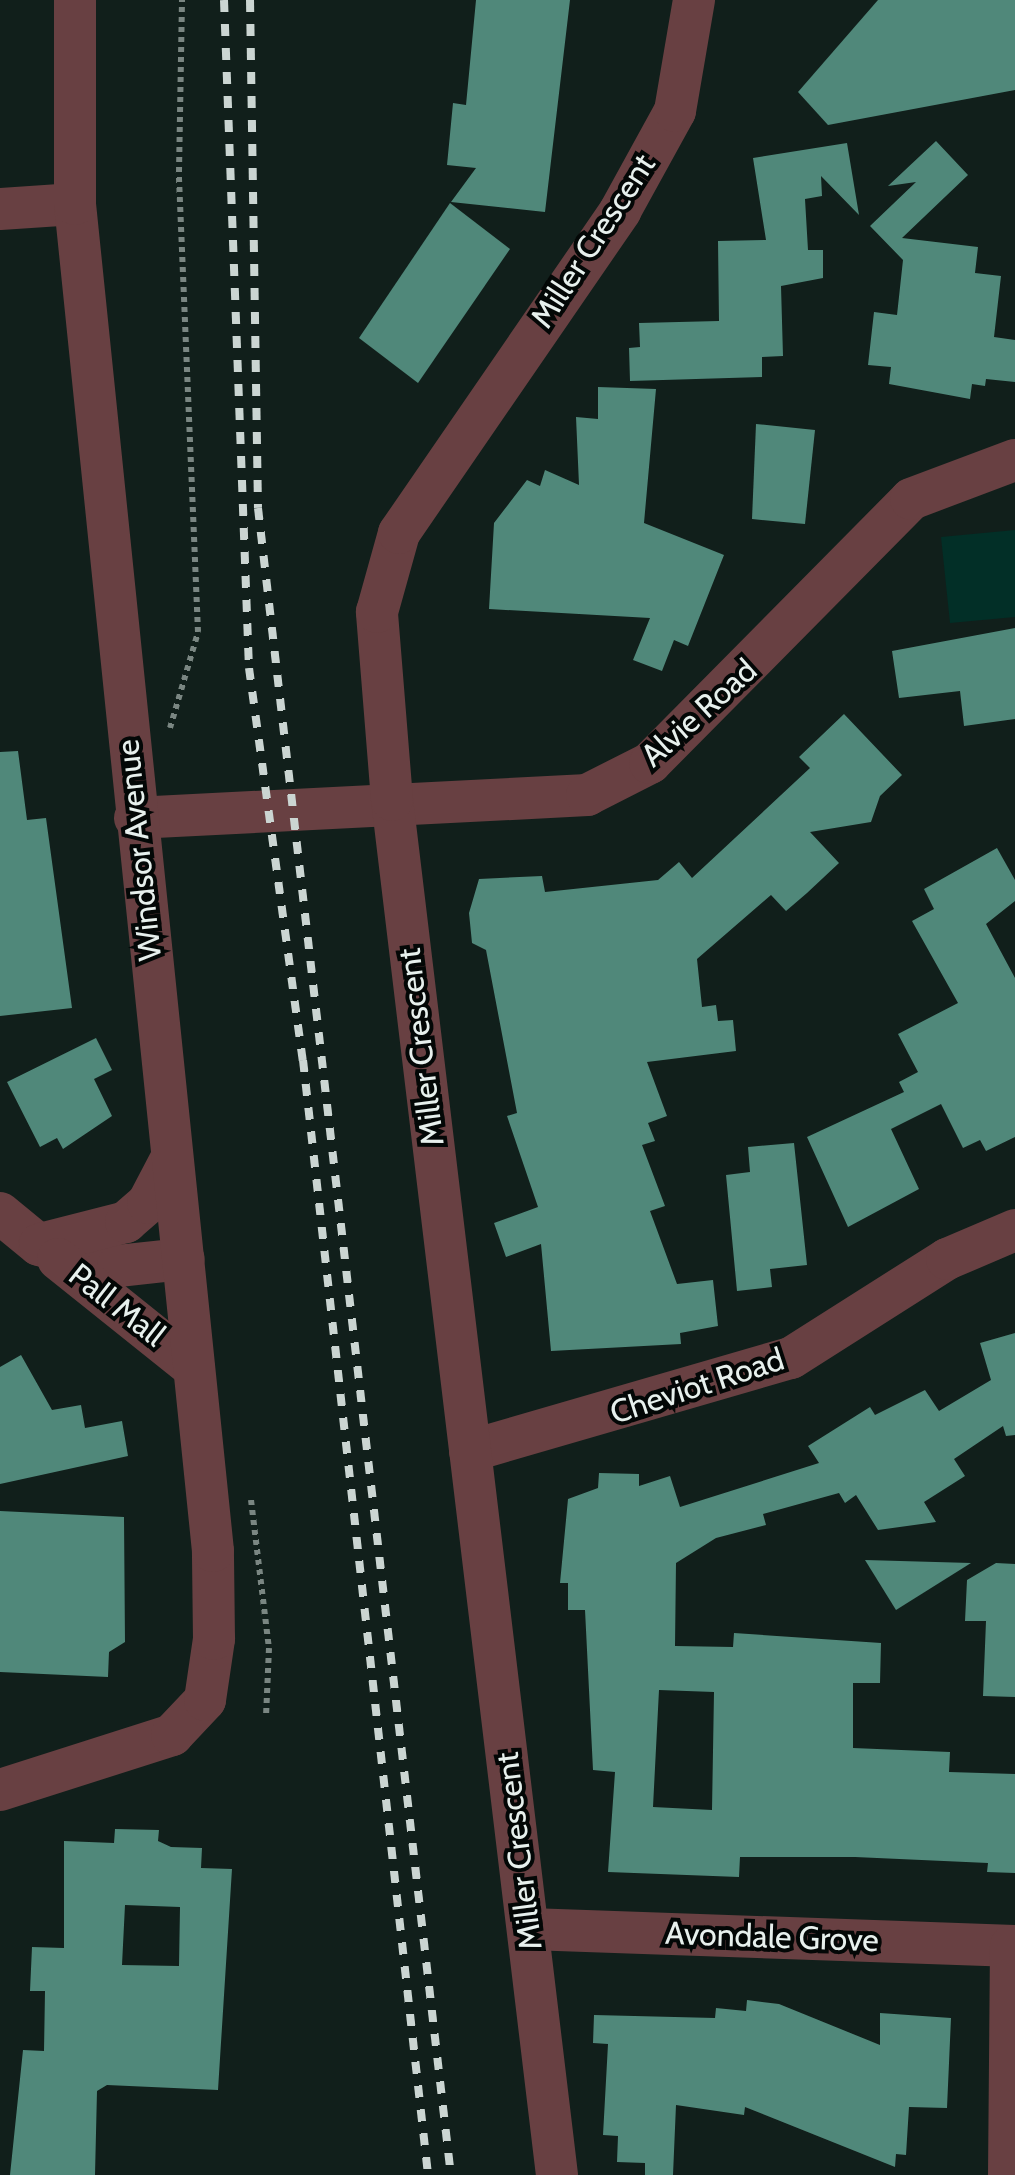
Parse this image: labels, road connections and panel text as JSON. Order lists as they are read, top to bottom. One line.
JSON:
{"streets":{"street":["Miller Crescent","Alvie Road","Windsor Avenue","Pall Mall","Cheviot Road","Avondale Grove"]},"crossings":[["Miller Crescent","Alvie Road"],["Miller Crescent","Cheviot Road"],["Miller Crescent","Avondale Grove"],["Alvie Road","Windsor Avenue"],["Windsor Avenue","Pall Mall"]]}
